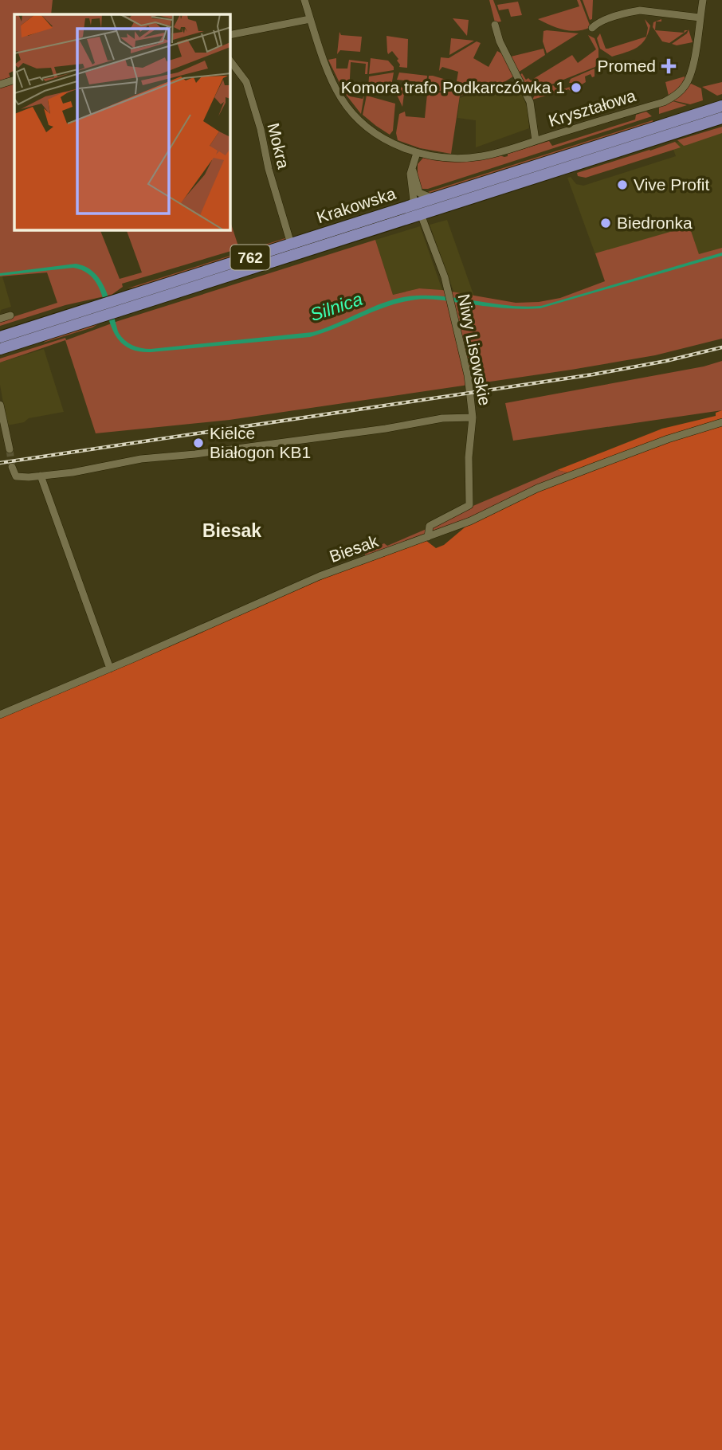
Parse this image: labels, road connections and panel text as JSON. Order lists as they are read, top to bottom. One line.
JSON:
{"streets":{"main road":["Krakowska","762"],"street":["Kryształowa","Mokra","Niwy Lisowskie","Biesak"]},"crossings":[["Mokra","Krakowska"],["Krakowska","Niwy Lisowskie"],["Niwy Lisowskie","Biesak"]],"districts":["Biesak"],"water":["Silnica"],"places":{"health":["Promed"],"other":["Komora trafo Podkarczówka 1","Vive Profit","Biedronka","Kielce Białogon KB1"]}}
